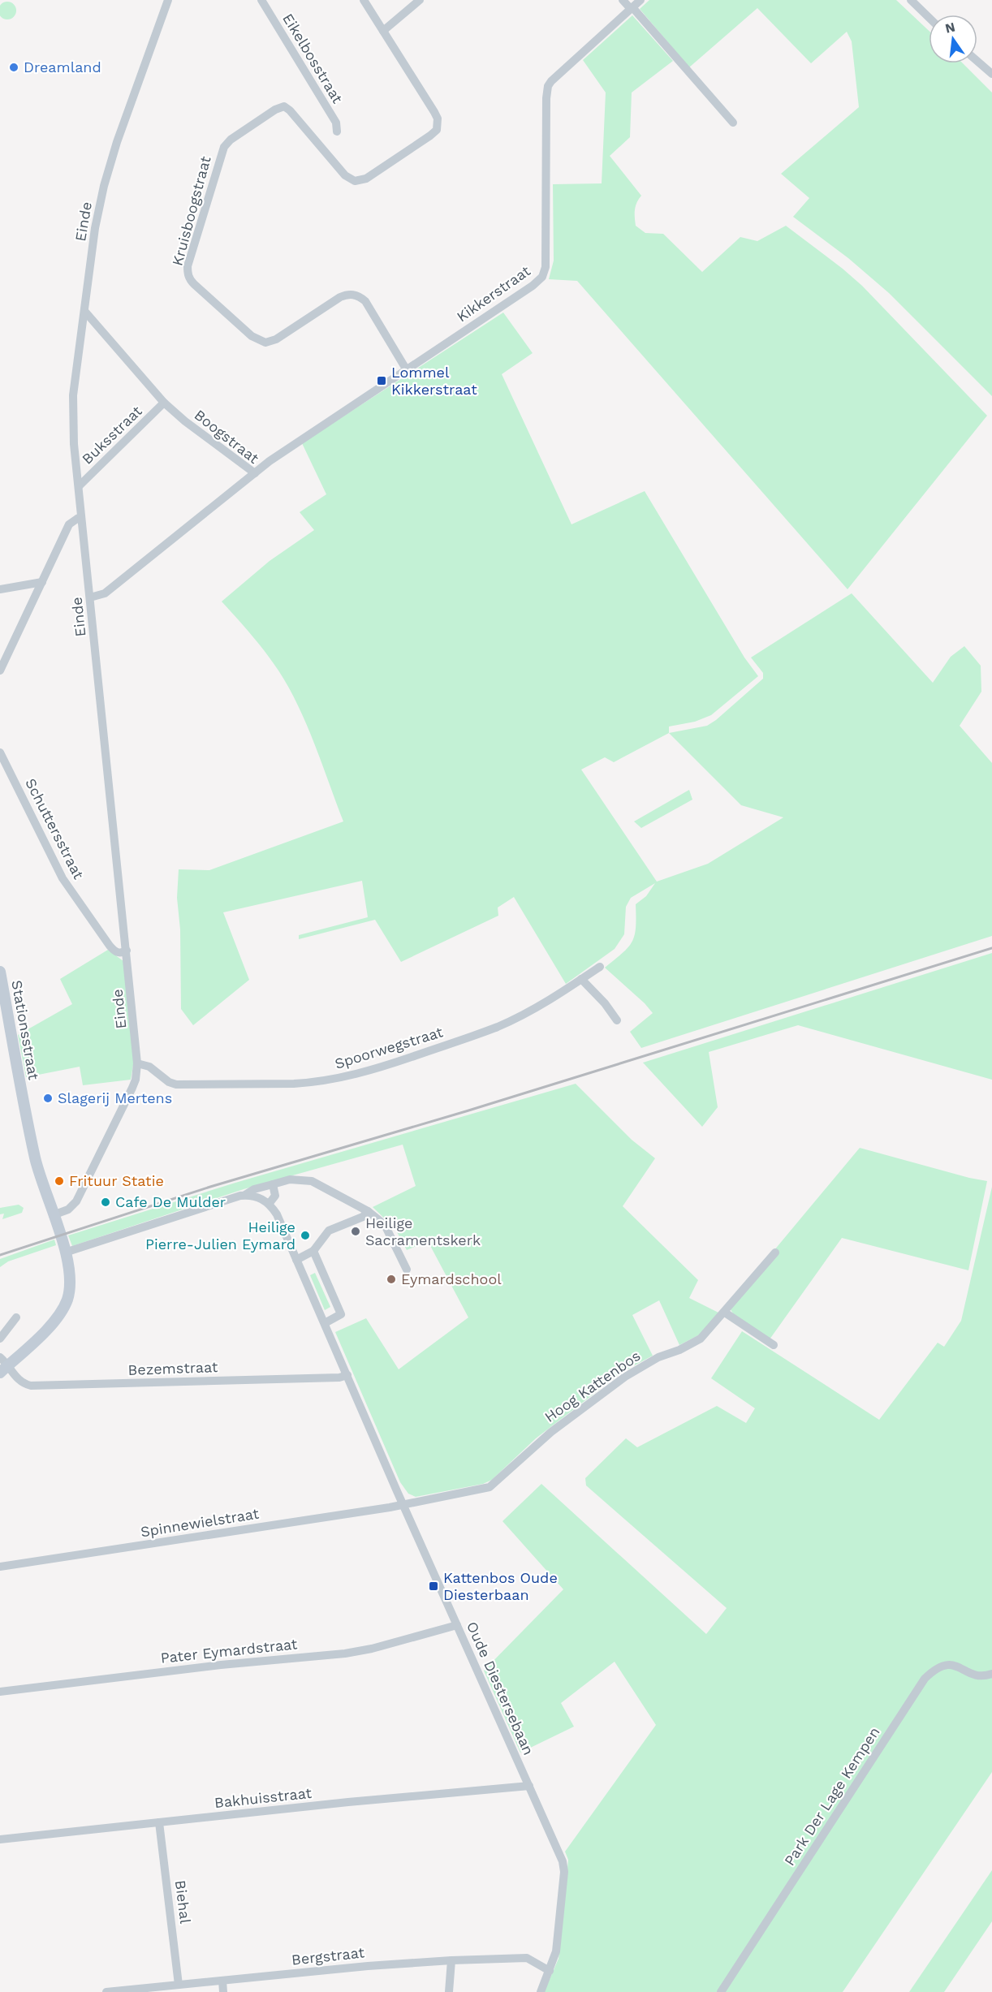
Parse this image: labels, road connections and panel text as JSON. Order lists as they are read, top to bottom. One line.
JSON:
{"streets":{"main road":["Stationsstraat"],"street":["Eikelbosstraat","Kruisboogstraat","Einde","Kikkerstraat","Buksstraat","Boogstraat","Schuttersstraat","Spoorwegstraat","Bezemstraat","Hoog Kattenbos","Spinnewielstraat","Pater Eymardstraat","Oude Diestersebaan","Park Der Lage Kempen","Bakhuisstraat","Biehal","Bergstraat"]},"crossings":[["Kruisboogstraat","Kikkerstraat"],["Einde","Buksstraat"],["Einde","Boogstraat"],["Einde","Schuttersstraat"],["Einde","Stationsstraat"],["Einde","Spoorwegstraat"],["Kikkerstraat","Boogstraat"],["Buksstraat","Boogstraat"],["Stationsstraat","Bezemstraat"],["Bezemstraat","Oude Diestersebaan"],["Hoog Kattenbos","Spinnewielstraat"],["Hoog Kattenbos","Oude Diestersebaan"],["Spinnewielstraat","Oude Diestersebaan"],["Pater Eymardstraat","Oude Diestersebaan"],["Oude Diestersebaan","Bakhuisstraat"],["Oude Diestersebaan","Bergstraat"],["Bakhuisstraat","Biehal"],["Biehal","Bergstraat"]],"places":{"other":["Dreamland","Slagerij Mertens","Frituur Statie","Cafe De Mulder","Heilige Sacramentskerk","Heilige Pierre-Julien Eymard","Eymardschool"],"transit":["Lommel Kikkerstraat","Kattenbos Oude Diesterbaan"]},"north":"top"}
